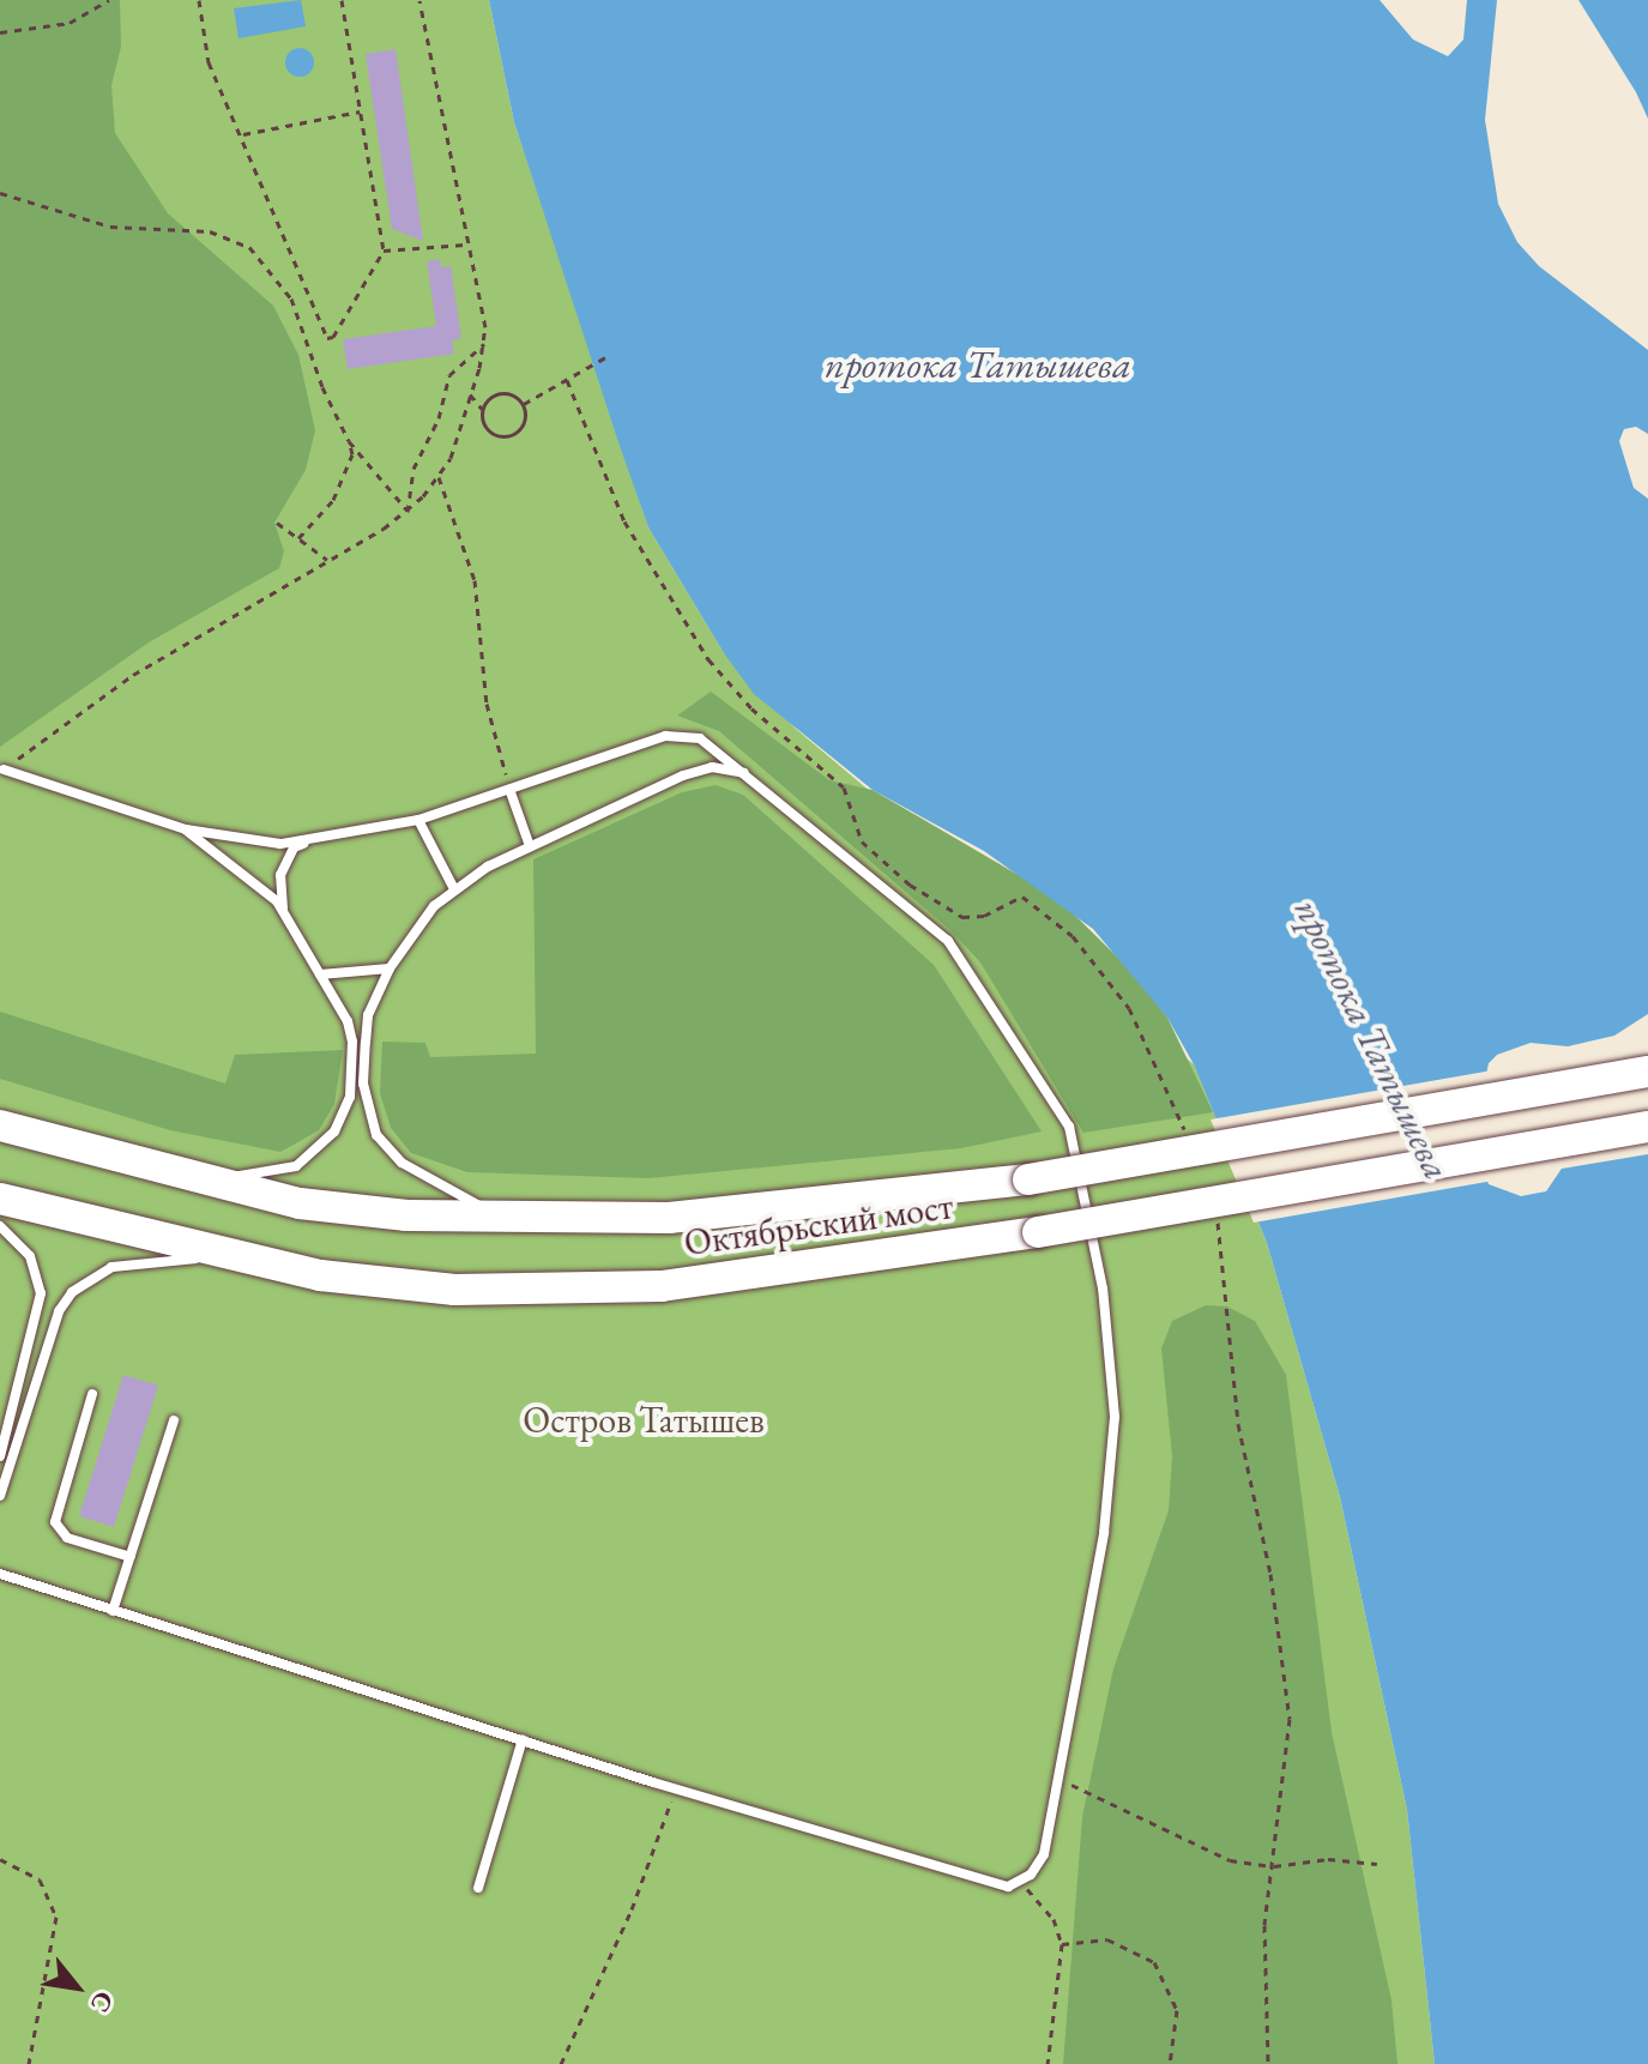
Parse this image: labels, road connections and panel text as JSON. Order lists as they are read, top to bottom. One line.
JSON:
{"streets":{"main road":["Октябрьский мост"]},"water":["протока Татышева"],"parks":["Остров Татышев"],"north":"bottom right"}
